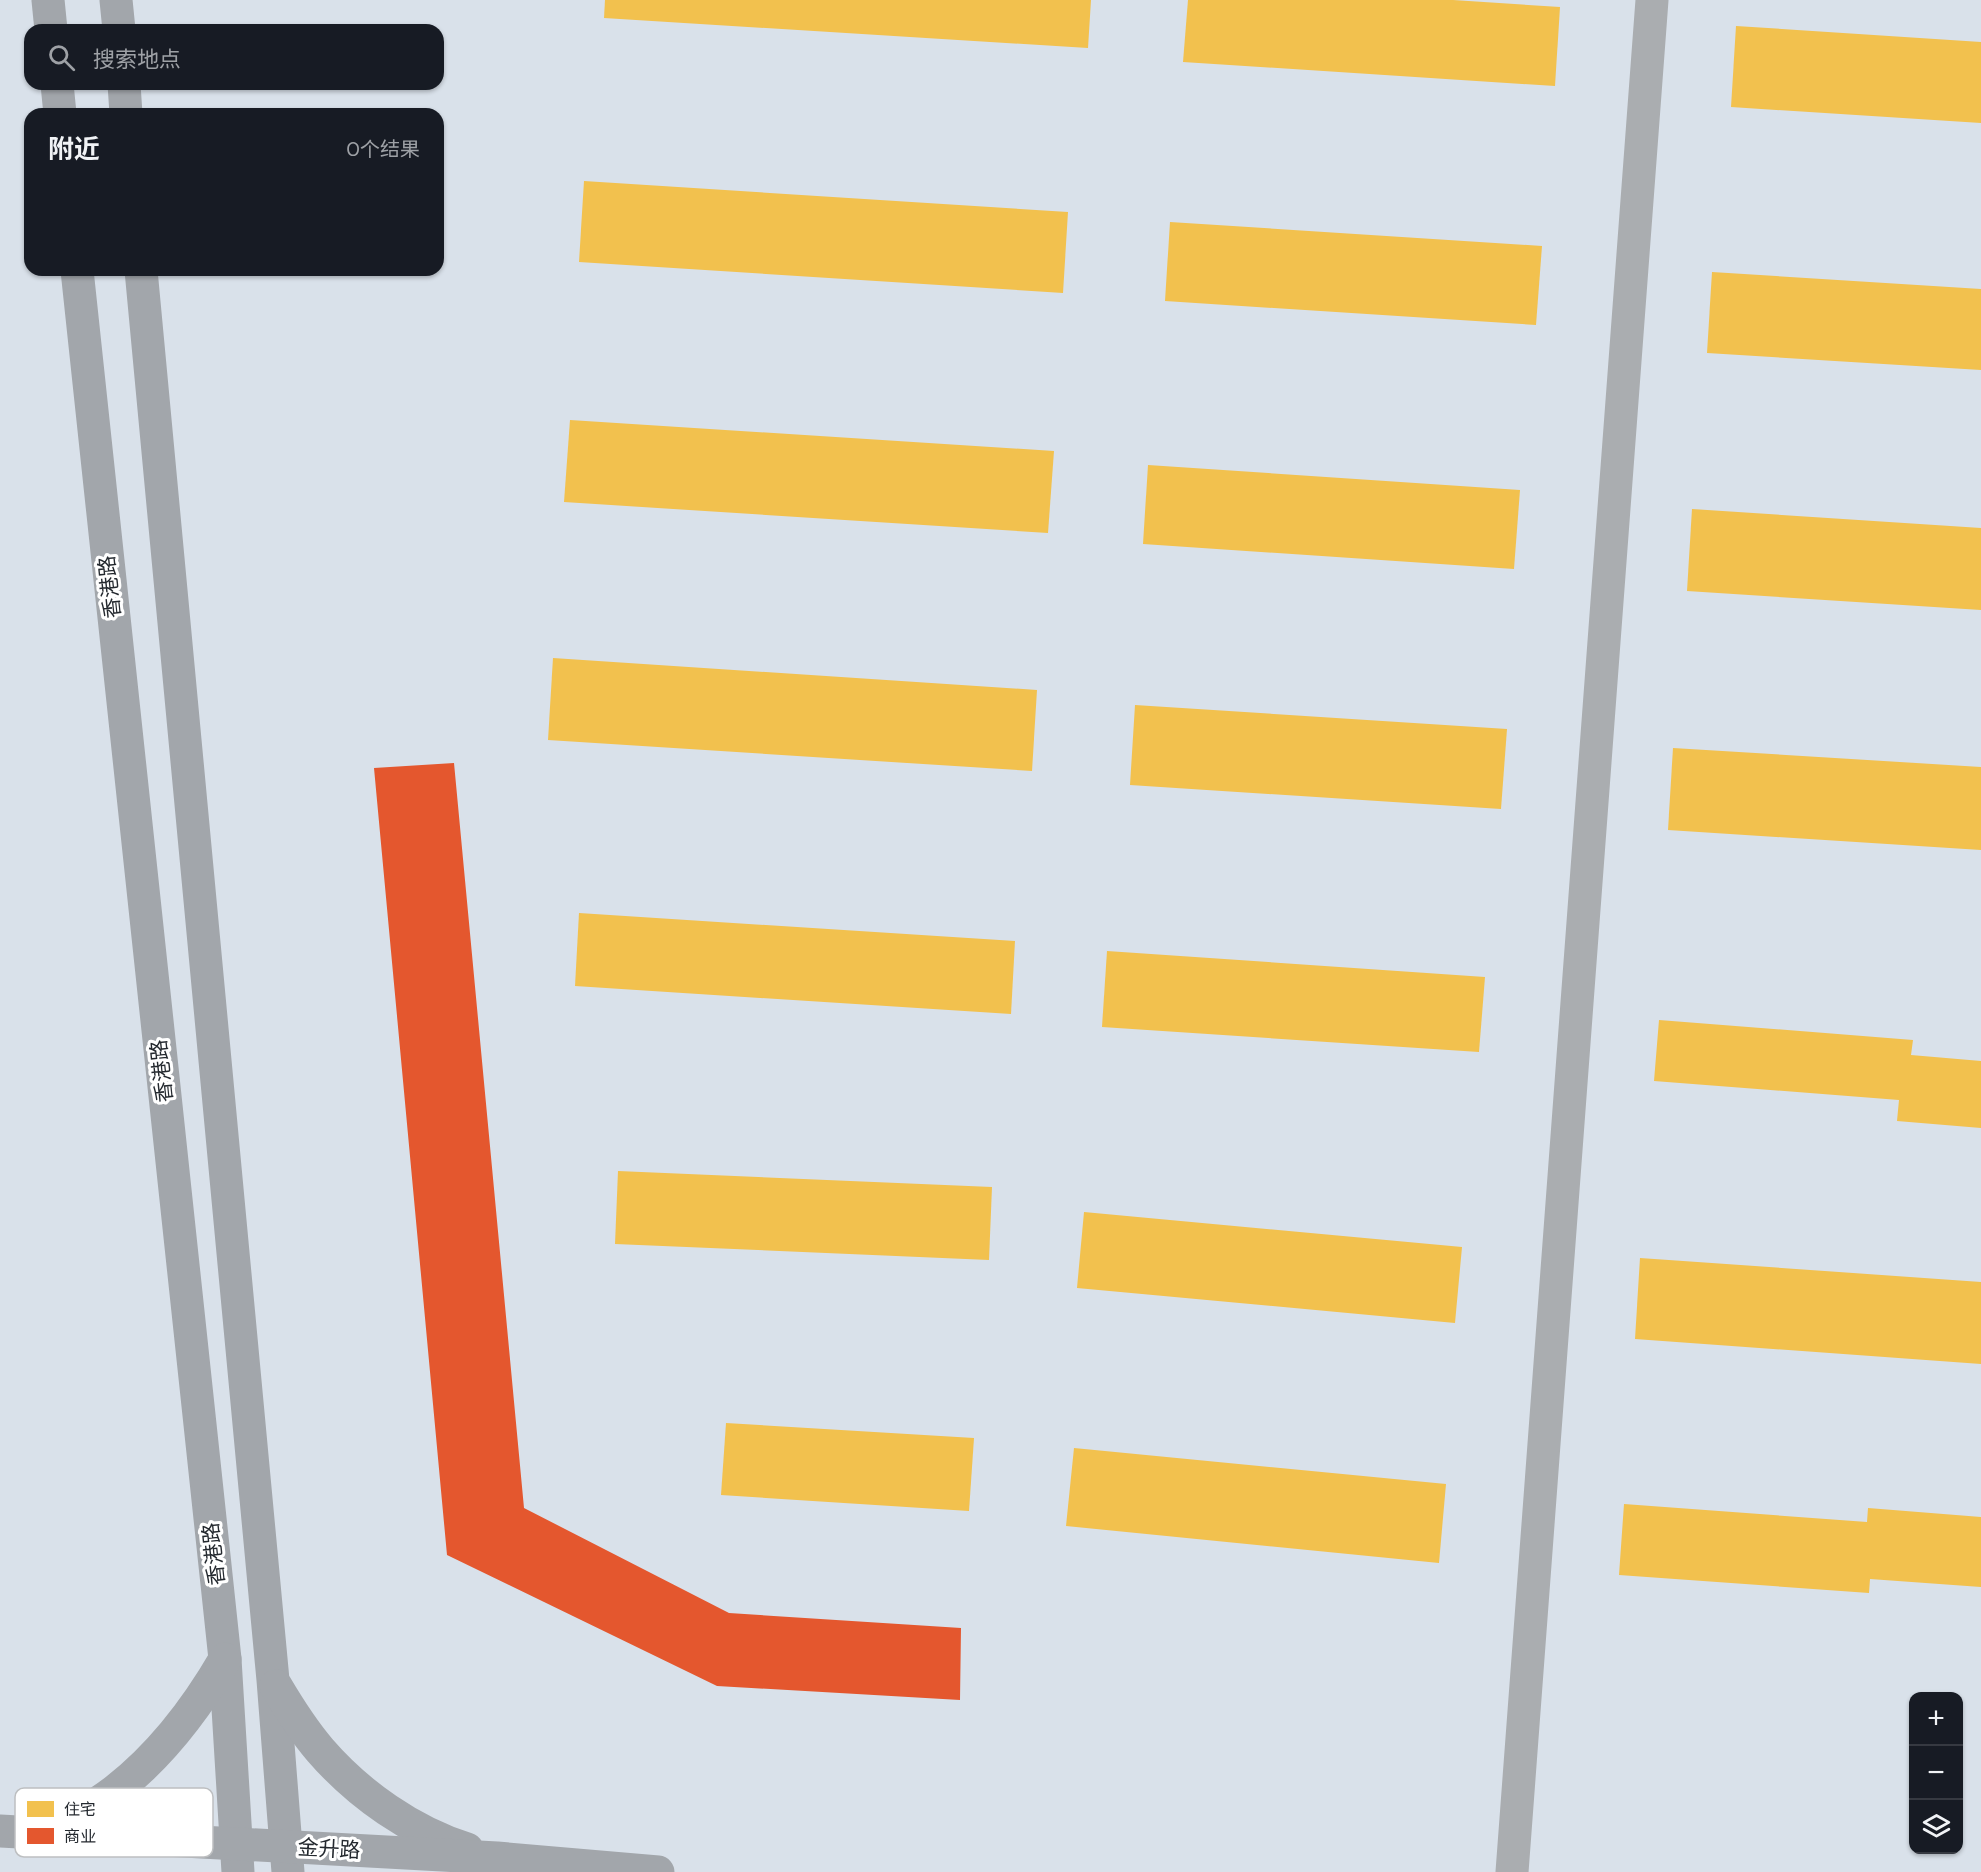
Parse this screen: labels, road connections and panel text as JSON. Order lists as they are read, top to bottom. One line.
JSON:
{"streets":{"main road":["香港路","金升路"]},"crossings":[["香港路","金升路"]],"legend":["住宅","商业"],"page":{"search":"搜索地点","heading":["附近","0个结果"],"map_buttons":["+","−"]}}
